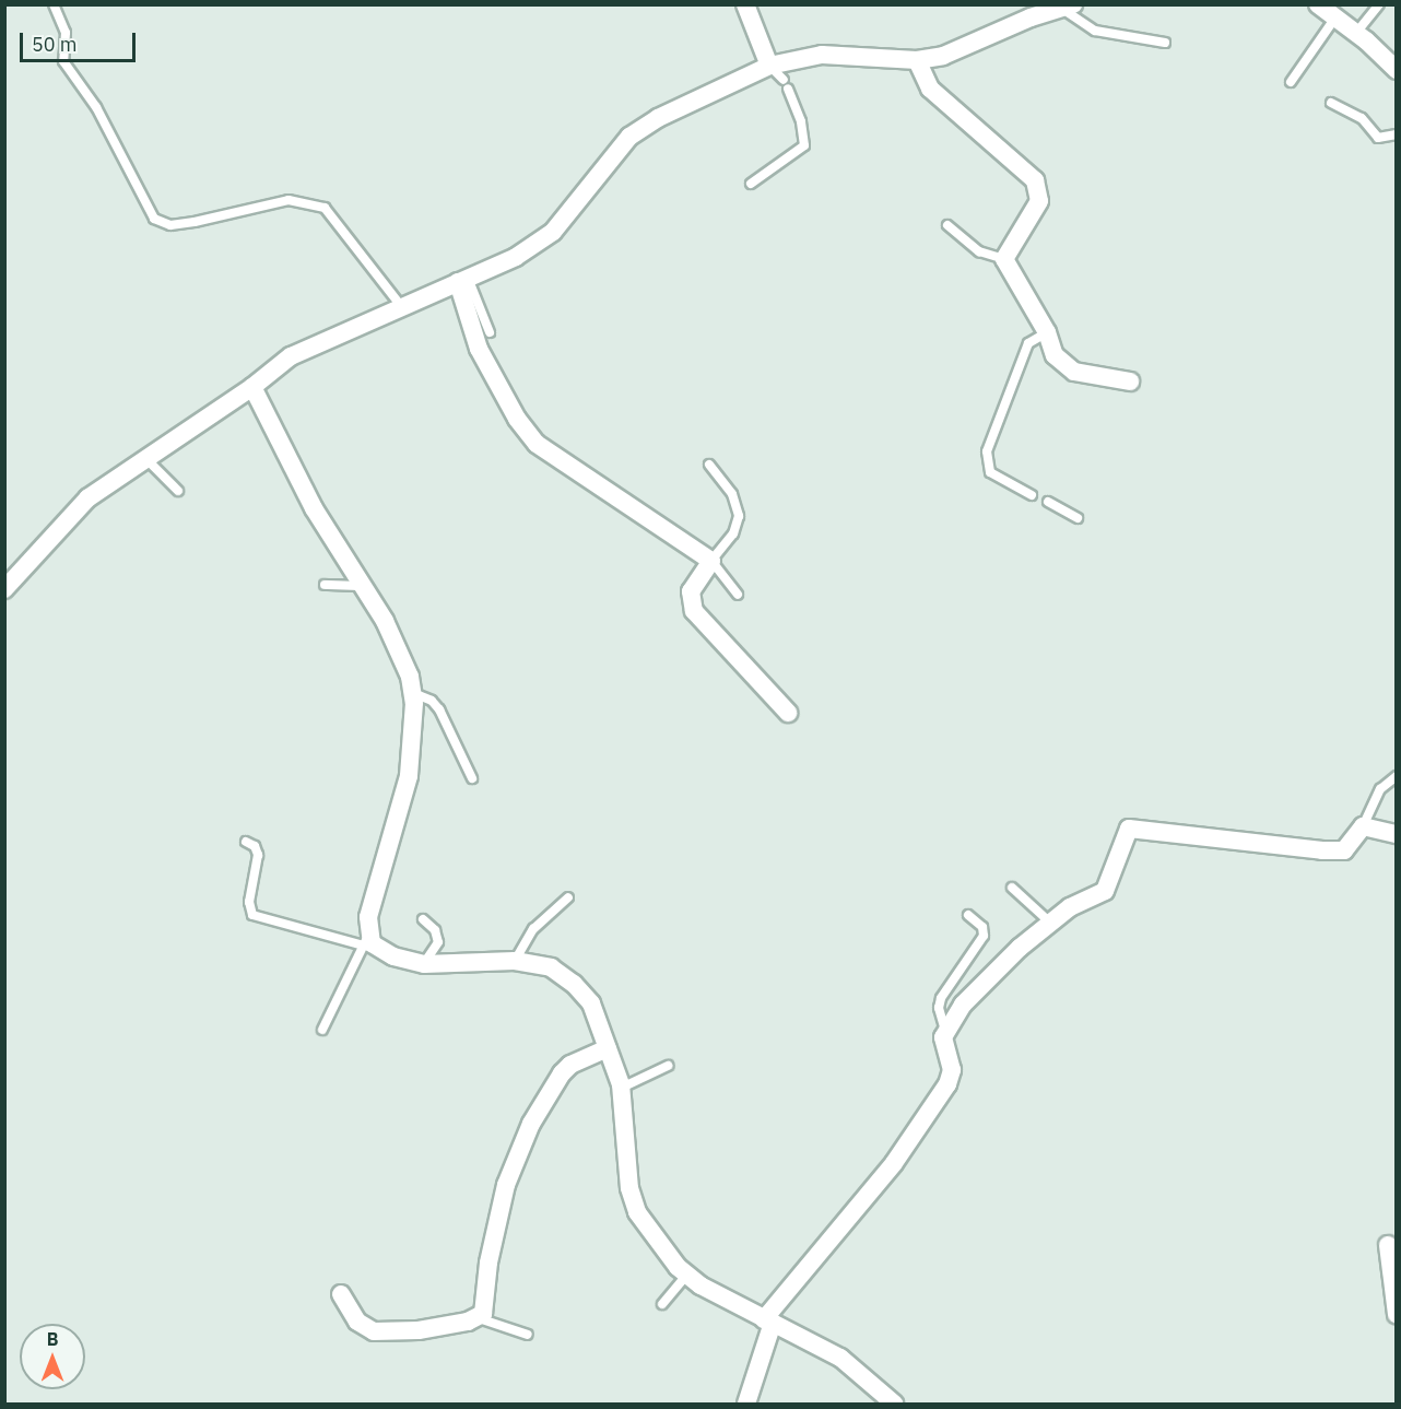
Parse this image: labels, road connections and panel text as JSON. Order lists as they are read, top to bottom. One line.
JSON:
{"scale_bar":"50 m","north":"top"}
